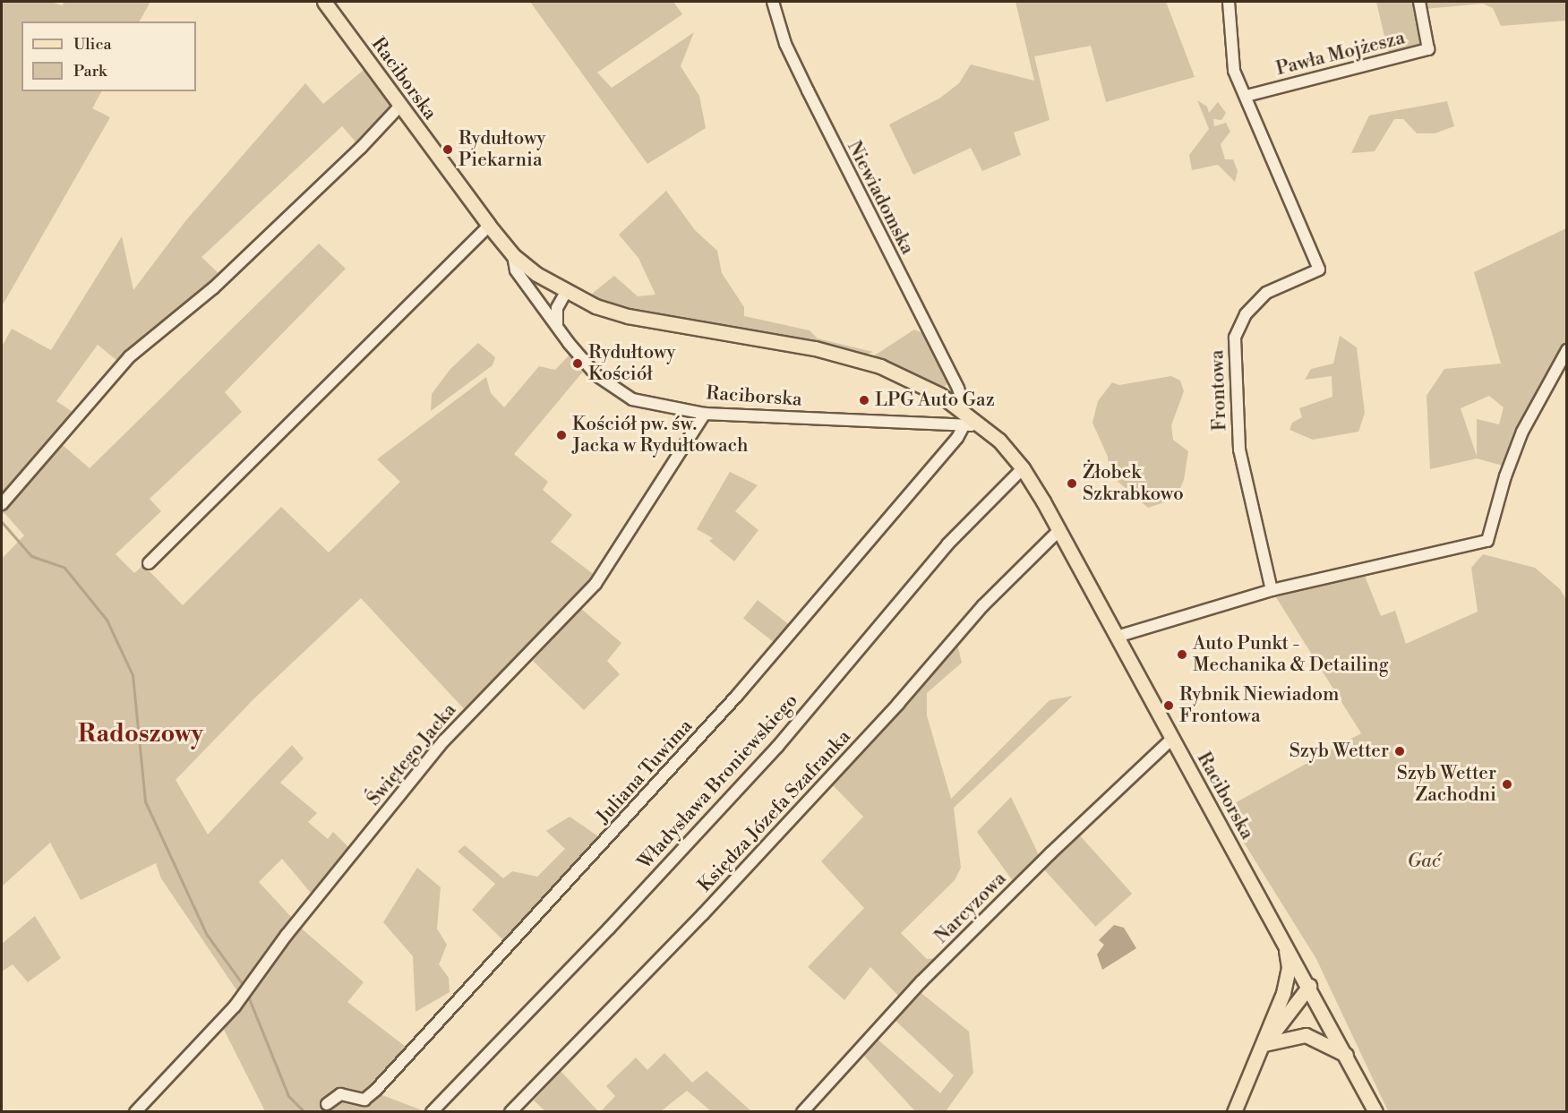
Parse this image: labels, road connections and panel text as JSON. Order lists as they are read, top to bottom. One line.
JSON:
{"streets":{"main road":["Raciborska"],"street":["Pawła Mojżesza","Niewiadomska","Frontowa","Świętego Jacka","Juliana Tuwima","Władysława Broniewskiego","Księdza Józefa Szafranka","Narcyzowa"]},"crossings":[["Pawła Mojżesza","Frontowa"],["Raciborska","Niewiadomska"],["Raciborska","Świętego Jacka"],["Raciborska","Juliana Tuwima"],["Raciborska","Władysława Broniewskiego"],["Raciborska","Księdza Józefa Szafranka"],["Raciborska","Narcyzowa"]],"districts":["Radoszowy"],"parks":["Gać"],"places":["Rydułtowy Piekarnia","Rydułtowy Kościół","LPG Auto Gaz","Kościół pw. św. Jacka w Rydułtowach","Żłobek Szkrabkowo","Auto Punkt - Mechanika & Detailing","Rybnik Niewiadom Frontowa","Szyb Wetter","Szyb Wetter Zachodni"],"legend":["Ulica","Park"]}
